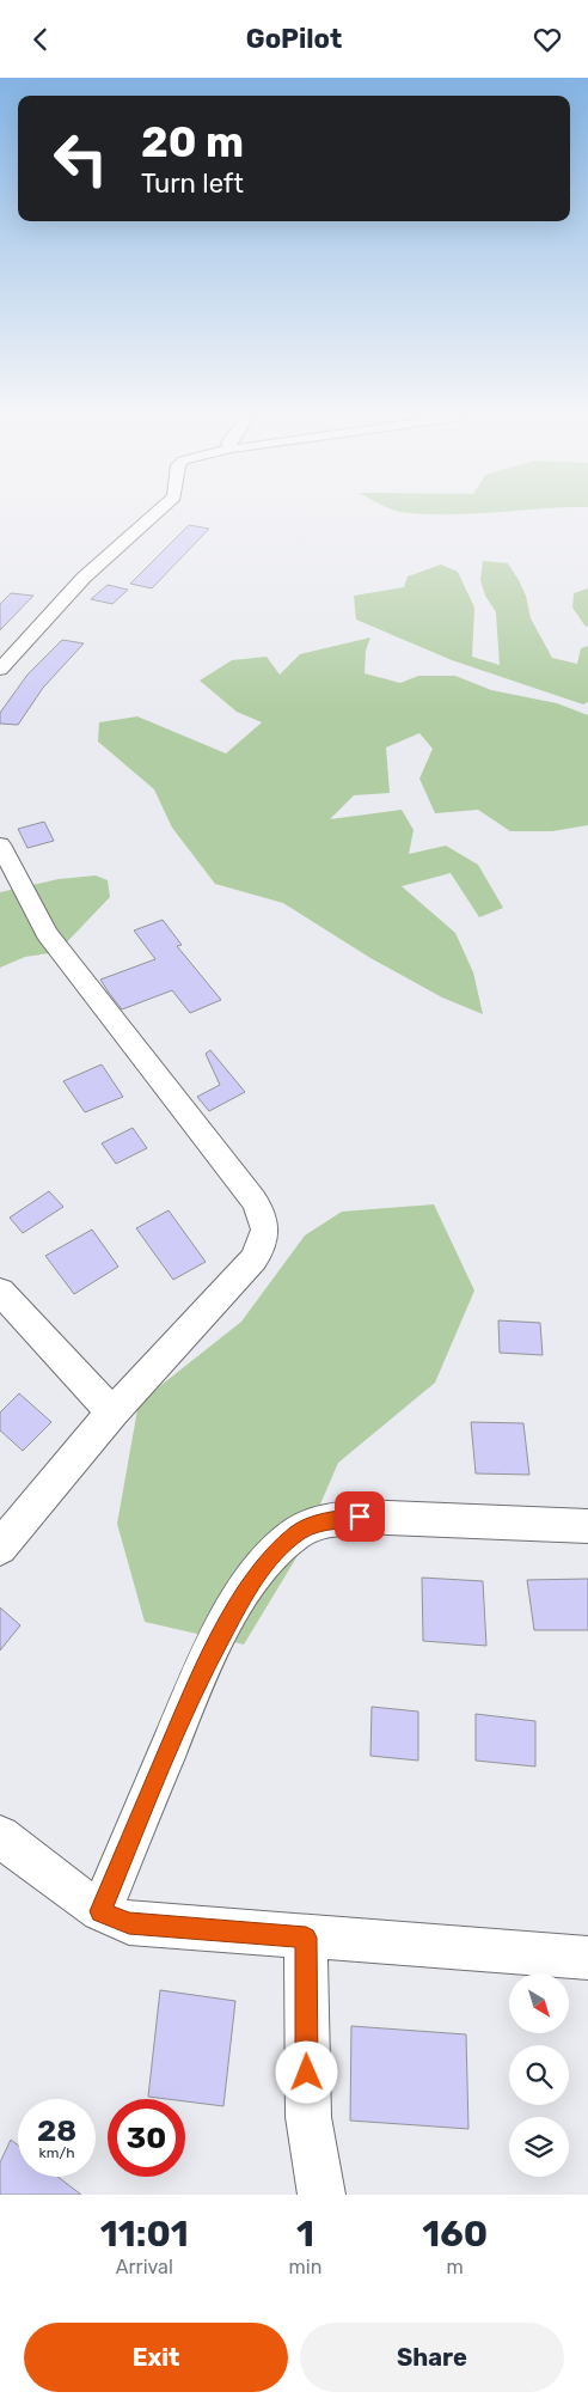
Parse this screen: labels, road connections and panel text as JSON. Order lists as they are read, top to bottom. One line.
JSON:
{"north":"bottom right","page":{"header":"GoPilot","turn":["20 m","Turn left"],"speed":"28 km/h","limit":"30","eta":["11:01","Arrival","1","min","160","m"],"buttons":["Exit","Share"]}}
